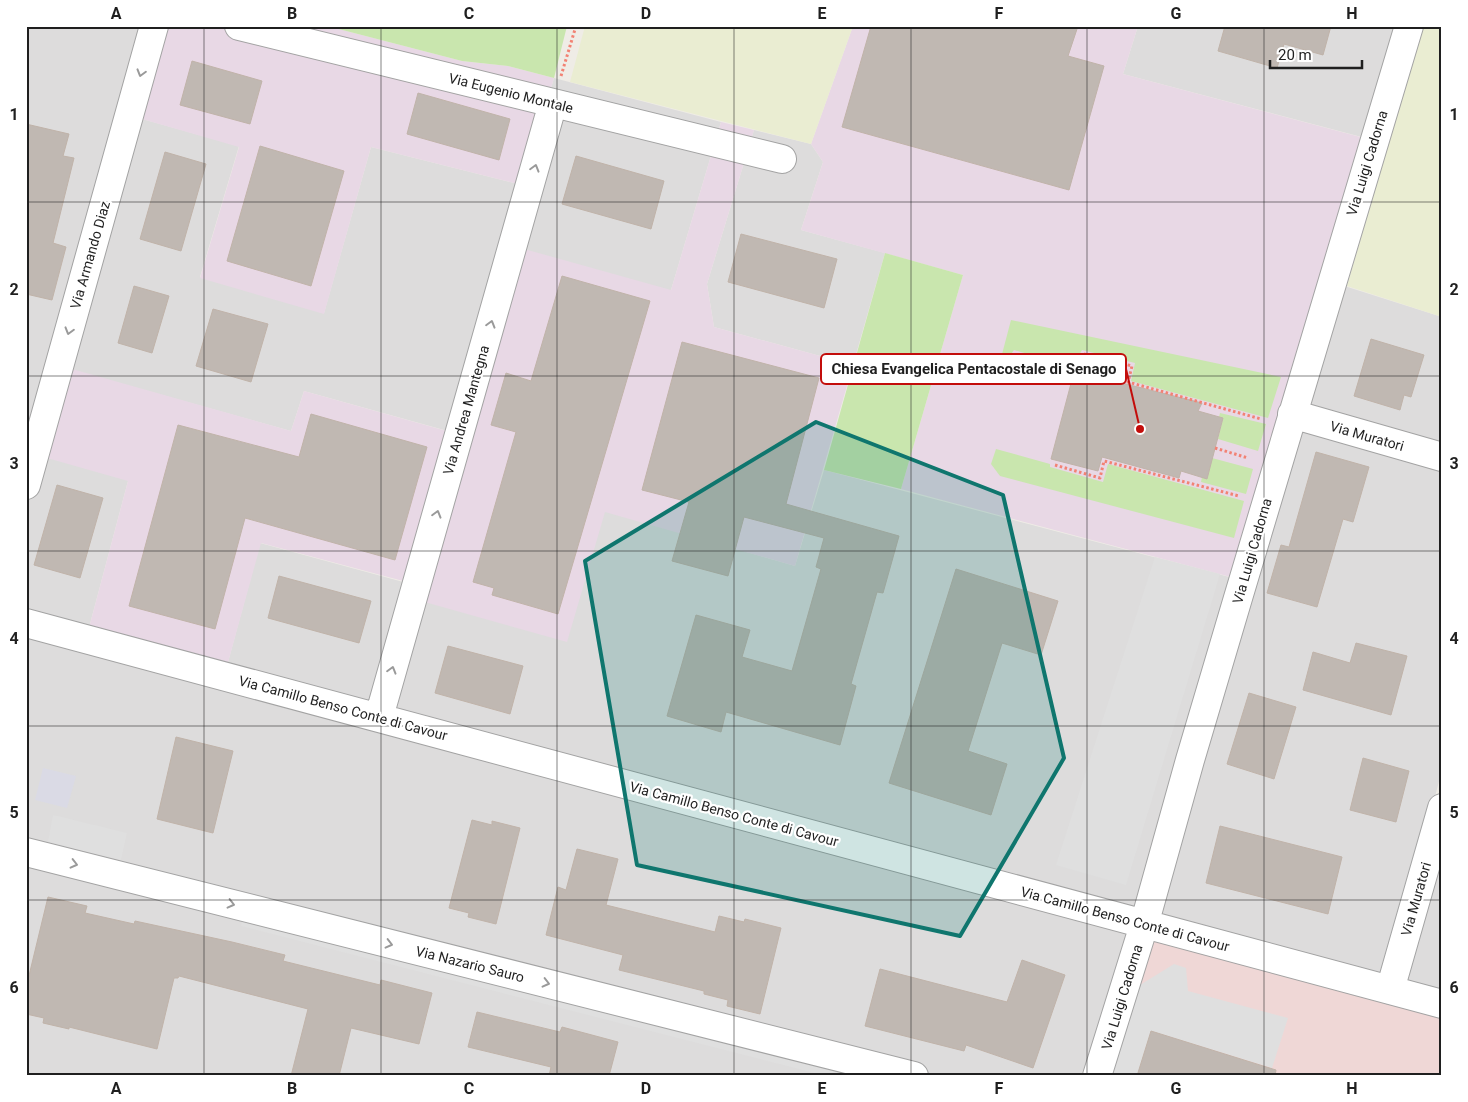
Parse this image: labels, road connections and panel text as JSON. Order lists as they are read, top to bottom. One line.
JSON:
{"streets":{"street":["Via Eugenio Montale","Via Luigi Cadorna","Via Armando Diaz","Via Andrea Mantegna","Via Muratori","Via Camillo Benso Conte di Cavour","Via Nazario Sauro"]},"crossings":[["Via Eugenio Montale","Via Andrea Mantegna"],["Via Luigi Cadorna","Via Muratori"],["Via Luigi Cadorna","Via Camillo Benso Conte di Cavour"],["Via Andrea Mantegna","Via Camillo Benso Conte di Cavour"],["Via Muratori","Via Camillo Benso Conte di Cavour"]],"one_way":["Via Armando Diaz","Via Andrea Mantegna","Via Nazario Sauro"],"places":["Chiesa Evangelica Pentacostale di Senago"],"scale_bar":"20 m","grid":{"columns":["A","B","C","D","E","F","G","H"],"rows":["1","2","3","4","5","6"]}}
